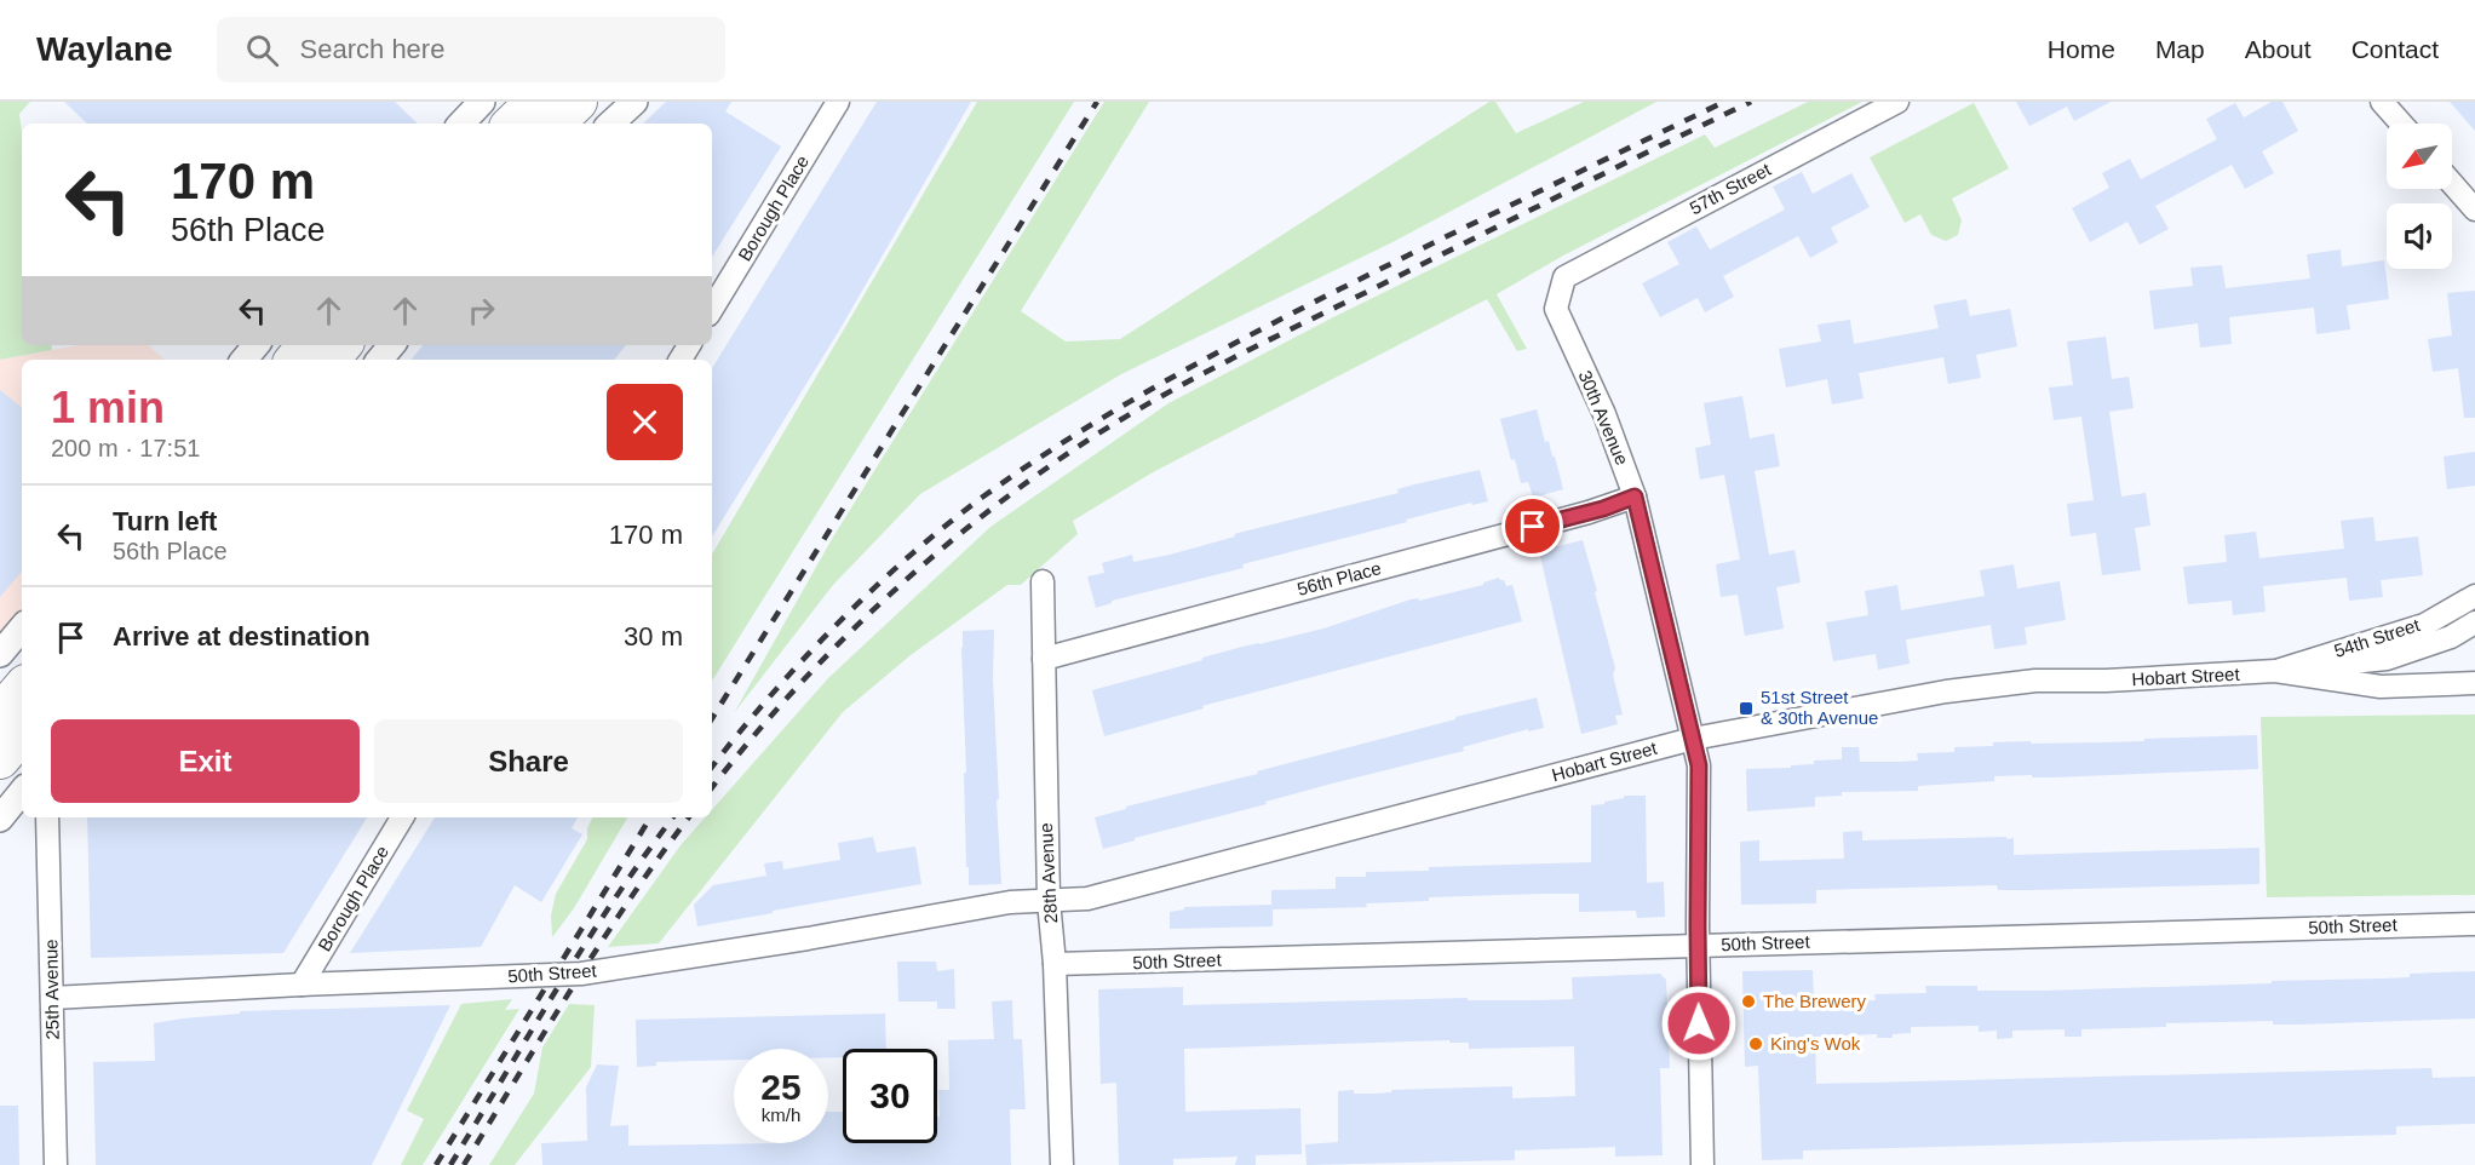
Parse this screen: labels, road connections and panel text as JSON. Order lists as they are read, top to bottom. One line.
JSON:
{"streets":{"street":["57th Street","Borough Place","30th Avenue","56th Place","54th Street","Hobart Street","28th Avenue","50th Street","25th Avenue"]},"crossings":[["57th Street","30th Avenue"],["Borough Place","50th Street"],["30th Avenue","56th Place"],["30th Avenue","Hobart Street"],["30th Avenue","50th Street"],["56th Place","28th Avenue"],["54th Street","Hobart Street"],["Hobart Street","28th Avenue"],["Hobart Street","50th Street"],["28th Avenue","50th Street"],["50th Street","25th Avenue"]],"places":{"transit":["51st Street & 30th Avenue"],"other":["The Brewery","King's Wok"]},"north":"bottom left","page":{"header":"Waylane","search":"Search here","nav":["Home","Map","About","Contact"],"turn":["170 m","56th Place"],"heading":["1 min","200 m · 17:51"],"list":[{"name":"Turn left","note":"56th Place","value":"170 m"},{"name":"Arrive at destination","value":"30 m"}],"buttons":["Exit","Share"],"speed":"25 km/h","limit":"30"}}
